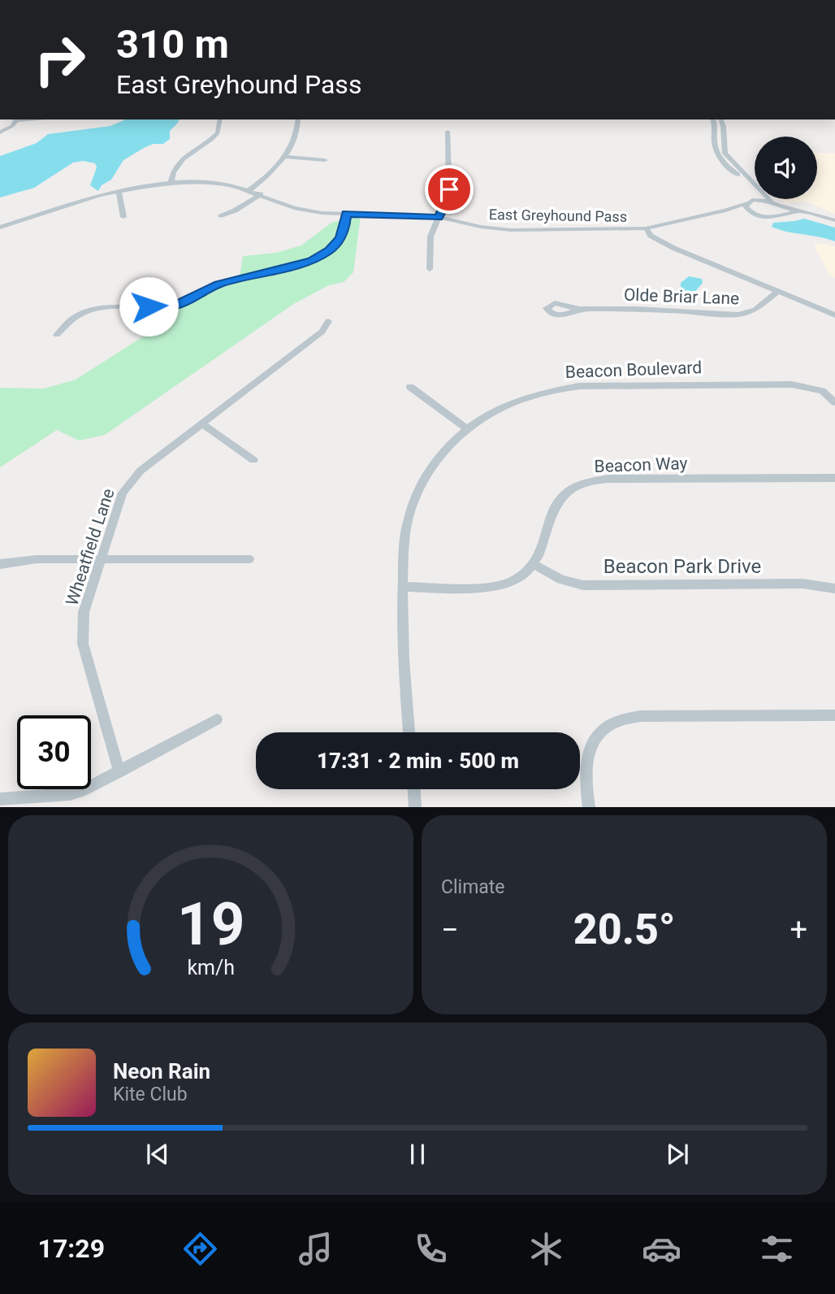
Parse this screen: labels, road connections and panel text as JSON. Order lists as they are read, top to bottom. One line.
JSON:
{"streets":{"street":["East Greyhound Pass","Olde Briar Lane","Beacon Boulevard","Beacon Way","Wheatfield Lane","Beacon Park Drive"]},"crossings":[["East Greyhound Pass","Olde Briar Lane"],["Beacon Way","Beacon Park Drive"]],"page":{"turn":["310 m","East Greyhound Pass"],"limit":"30","trip":"17:31 · 2 min · 500 m","tile":"Climate","heat":["−","20.5°","+"],"song":["Neon Rain","Kite Club"],"tabs":"17:29","gauge":["19","km/h"]}}
